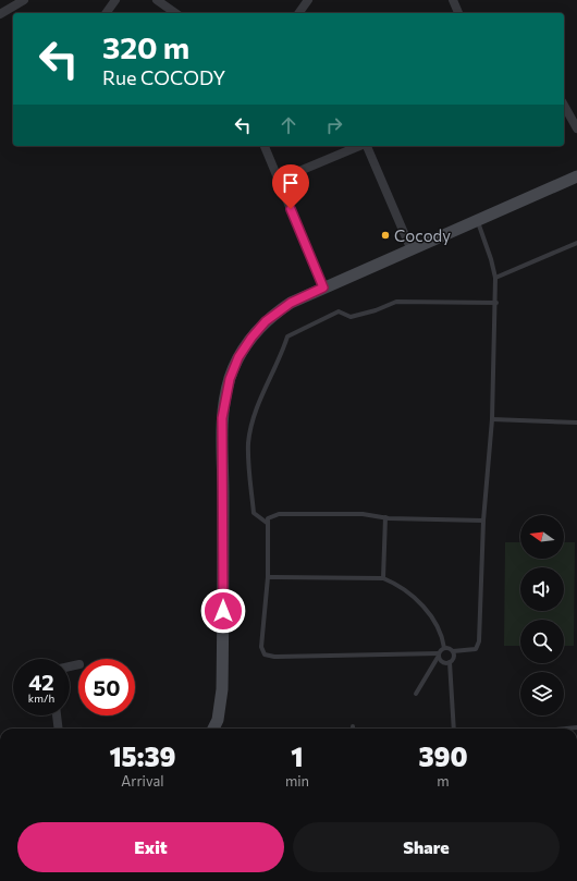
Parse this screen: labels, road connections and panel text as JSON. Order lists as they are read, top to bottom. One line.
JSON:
{"places":["Cocody"],"north":"left","page":{"turn":["320 m","Rue COCODY"],"speed":"42 km/h","limit":"50","eta":["15:39","Arrival","1","min","390","m"],"buttons":["Exit","Share"]}}
